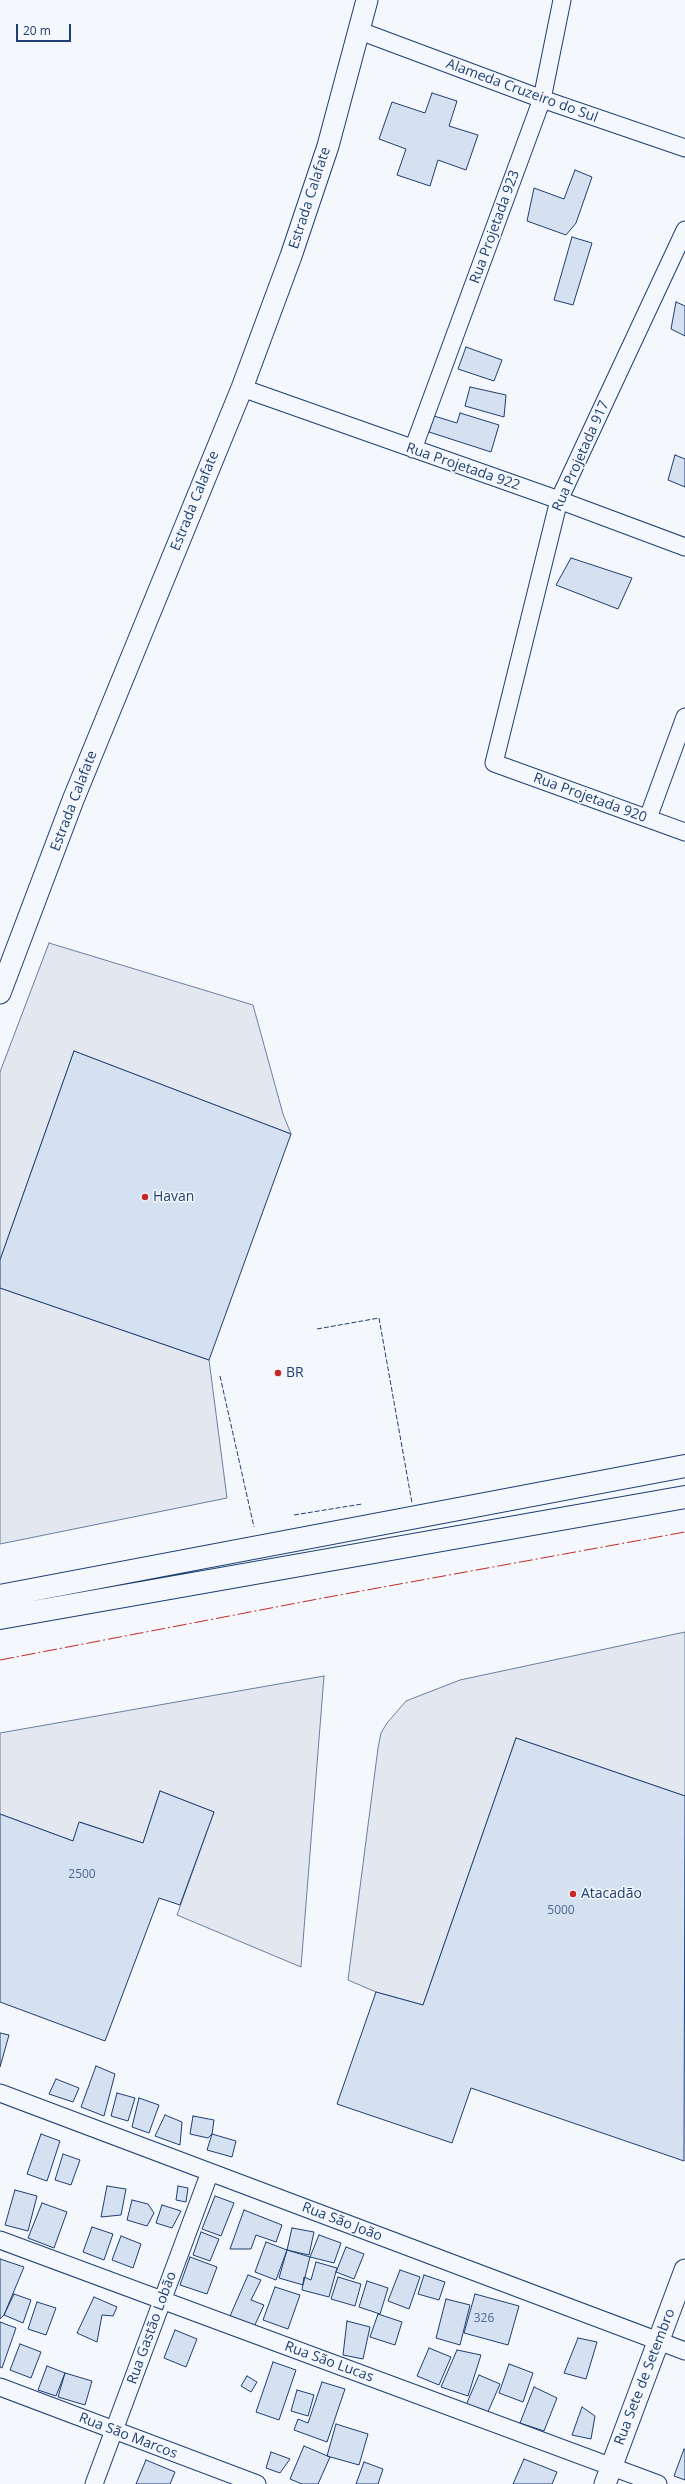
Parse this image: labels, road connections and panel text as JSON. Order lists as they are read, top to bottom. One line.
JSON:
{"streets":{"street":["Alameda Cruzeiro do Sul","Estrada Calafate","Rua Projetada 923","Rua Projetada 917","Rua Projetada 922","Rua Projetada 920","Rua São João","Rua Gastão Lobão","Rua São Lucas","Rua Sete de Setembro","Rua São Marcos"]},"crossings":[["Alameda Cruzeiro do Sul","Estrada Calafate"],["Alameda Cruzeiro do Sul","Rua Projetada 923"],["Estrada Calafate","Rua Projetada 922"],["Rua Projetada 923","Rua Projetada 922"],["Rua Projetada 917","Rua Projetada 922"],["Rua Projetada 917","Rua Projetada 920"],["Rua São João","Rua Gastão Lobão"],["Rua São João","Rua Sete de Setembro"],["Rua Gastão Lobão","Rua São Lucas"],["Rua Gastão Lobão","Rua São Marcos"],["Rua São Lucas","Rua Sete de Setembro"]],"places":["Havan","BR","Atacadão"],"house_numbers":["2500","5000","326"],"scale_bar":"20 m"}
